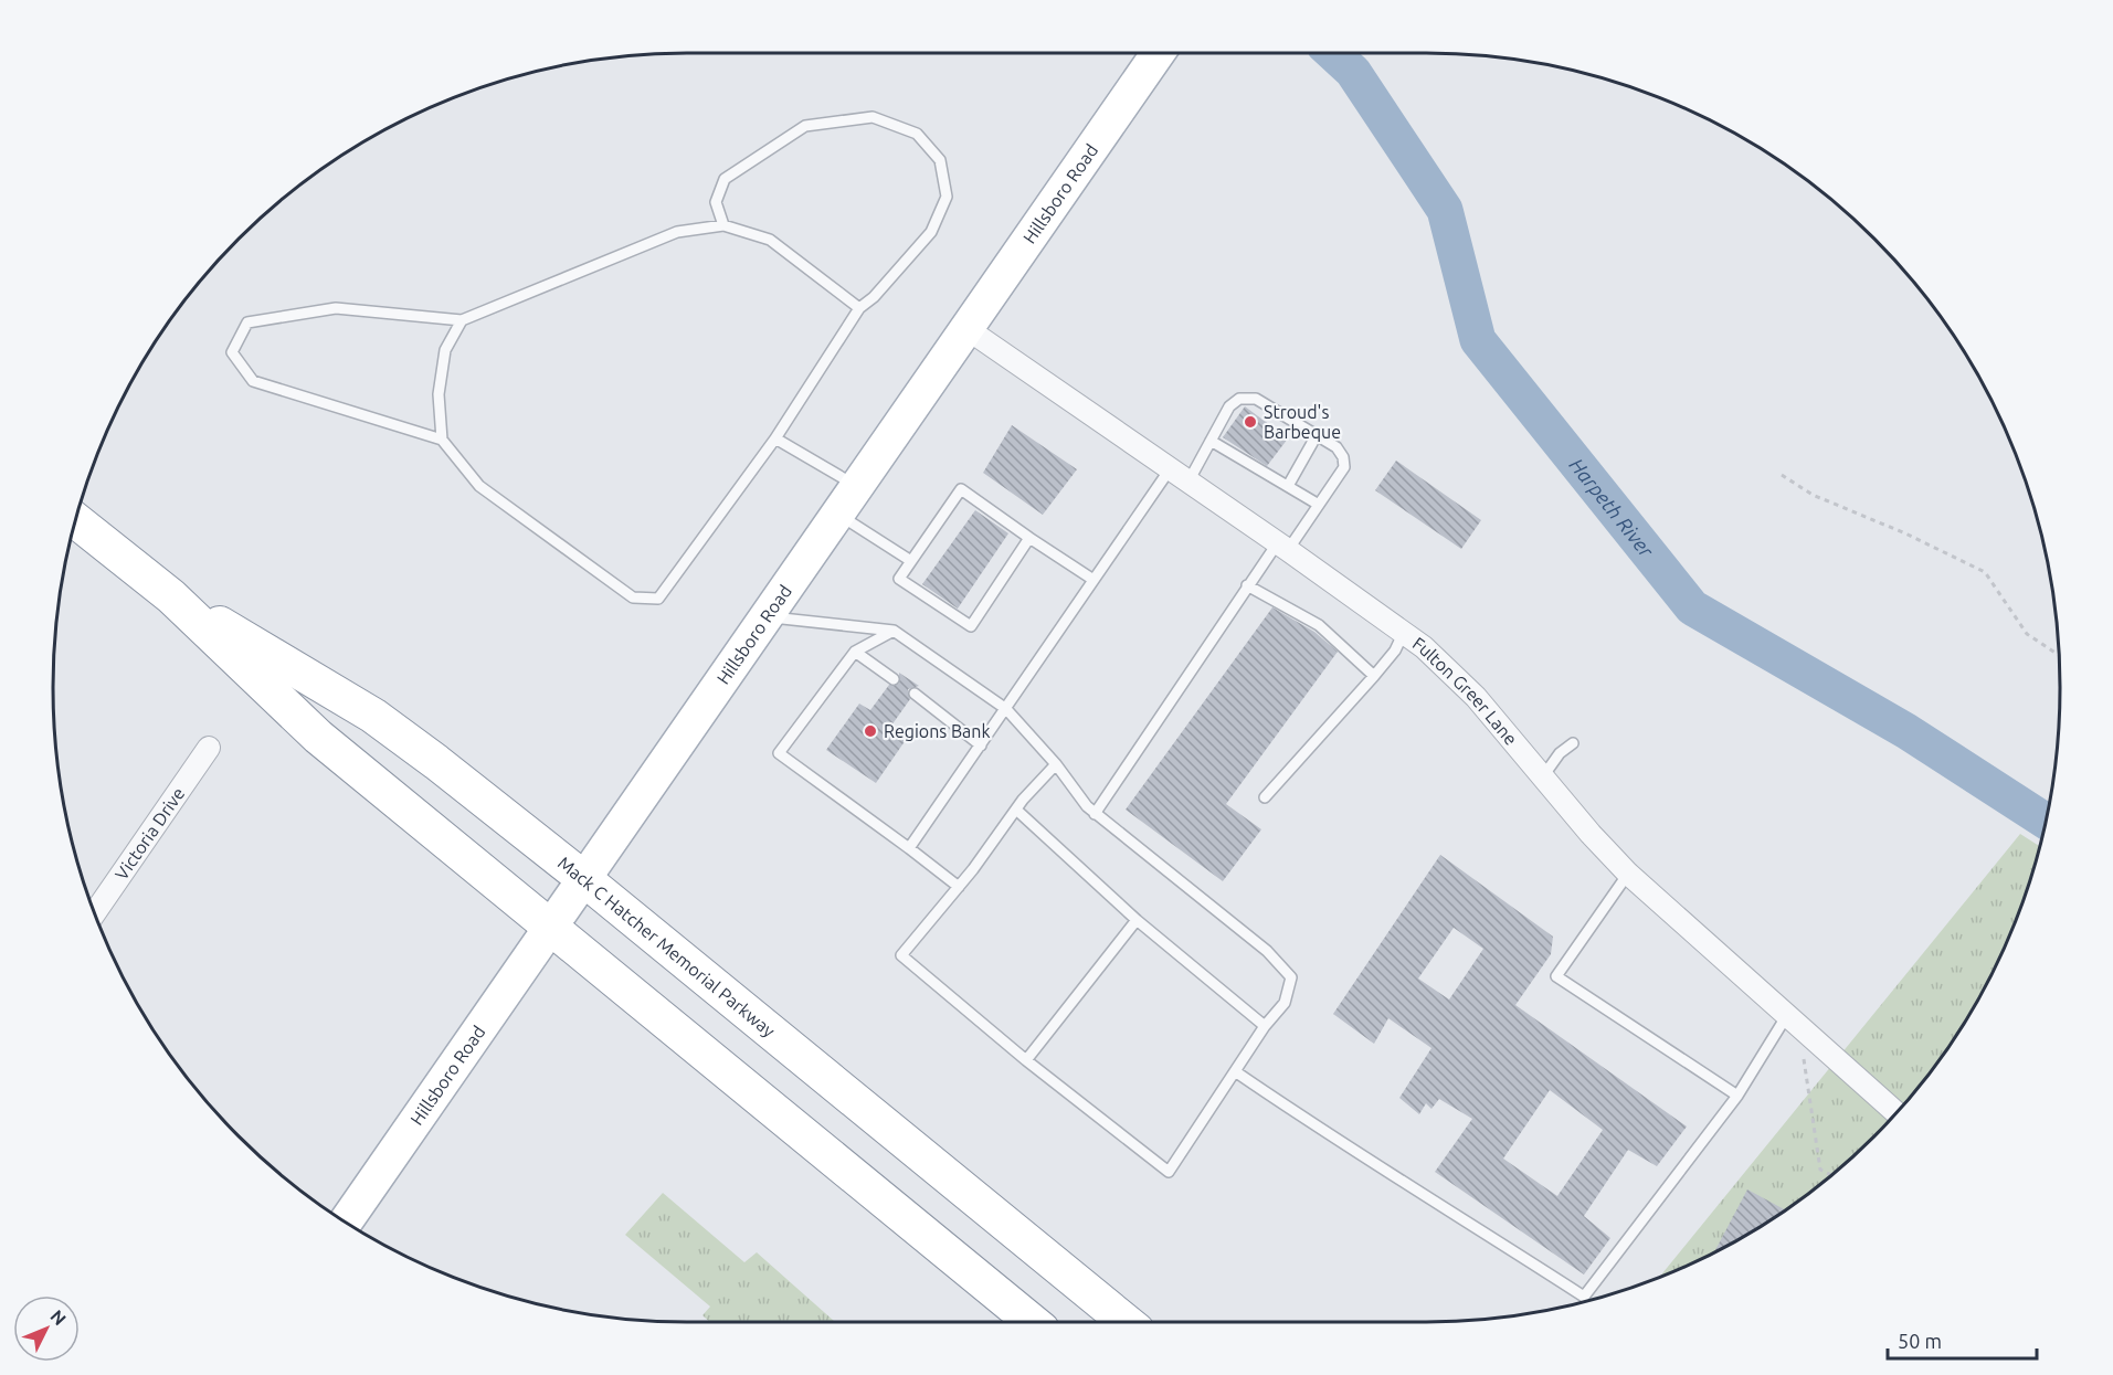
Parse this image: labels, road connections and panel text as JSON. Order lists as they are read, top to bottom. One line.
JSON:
{"streets":{"highway":["Mack C Hatcher Memorial Parkway"],"main road":["Hillsboro Road"],"street":["Fulton Greer Lane","Victoria Drive"]},"crossings":[["Hillsboro Road","Fulton Greer Lane"],["Hillsboro Road","Mack C Hatcher Memorial Parkway"]],"water":["Harpeth River"],"places":["Stroud's Barbeque","Regions Bank"],"scale_bar":"50 m","north":"top right"}
